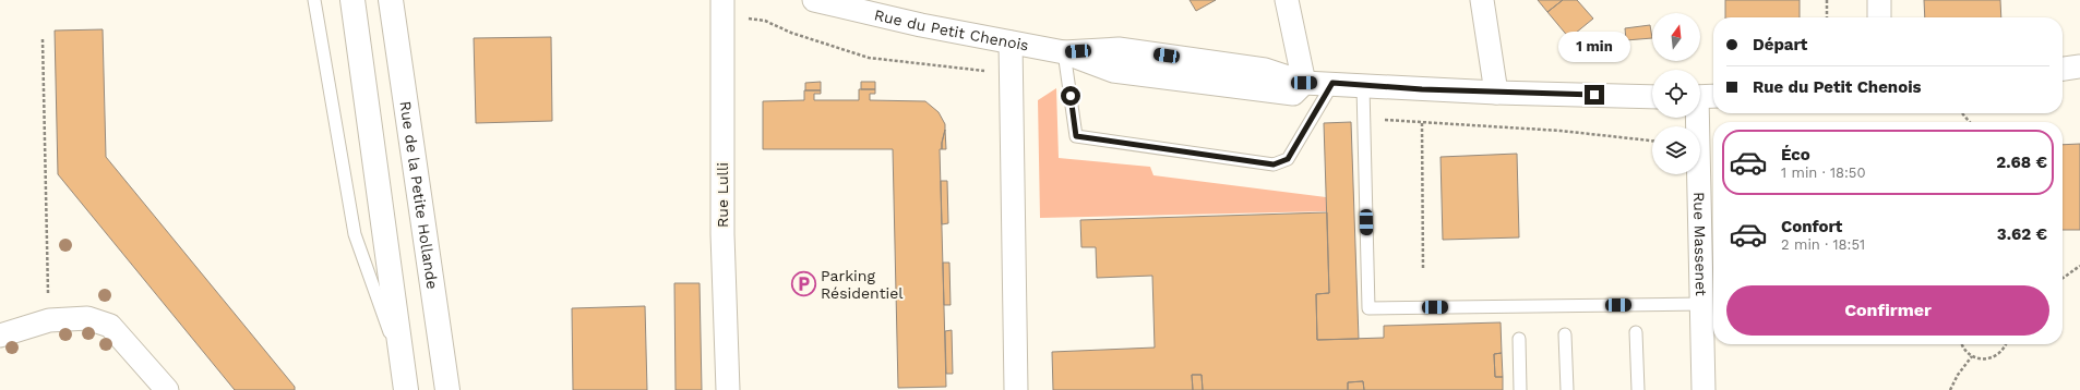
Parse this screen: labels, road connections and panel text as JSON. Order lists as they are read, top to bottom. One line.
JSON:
{"streets":{"street":["Rue du Petit Chenois","Rue de la Petite Hollande","Rue Lulli","Rue Massenet"]},"places":{"parking":["Parking Résidentiel"]},"north":"top","page":{"banner":["Départ","Rue du Petit Chenois"],"bubble":"1 min","list":[{"name":"Éco","note":"1 min · 18:50","value":"2.68 €"},{"name":"Confort","note":"2 min · 18:51","value":"3.62 €"}],"buttons":"Confirmer"}}
